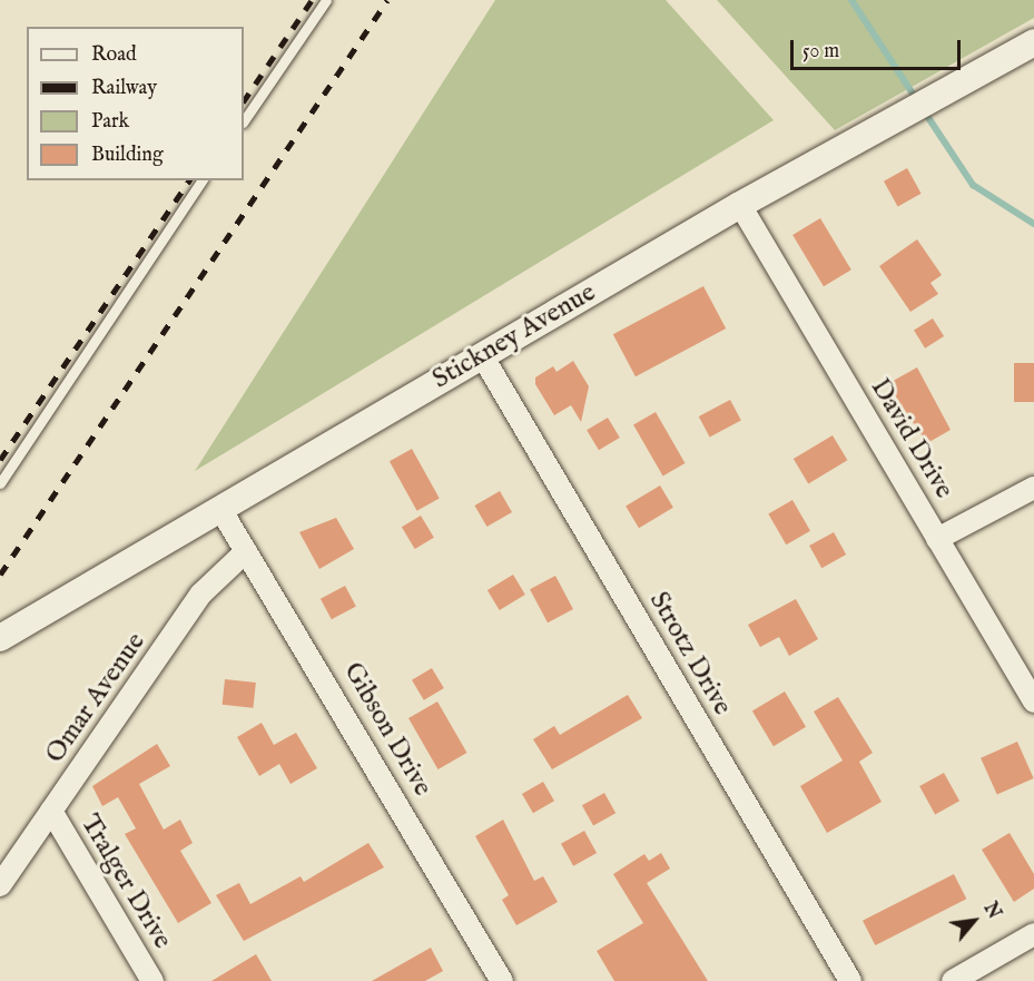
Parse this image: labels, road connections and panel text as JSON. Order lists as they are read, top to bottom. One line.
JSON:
{"streets":{"street":["Stickney Avenue","David Drive","Strotz Drive","Omar Avenue","Gibson Drive","Tralger Drive"]},"crossings":[["Stickney Avenue","David Drive"],["Stickney Avenue","Strotz Drive"],["Stickney Avenue","Gibson Drive"],["Omar Avenue","Gibson Drive"],["Omar Avenue","Tralger Drive"]],"legend":["Road","Railway","Park","Building"],"scale_bar":"50 m","north":"top right"}
